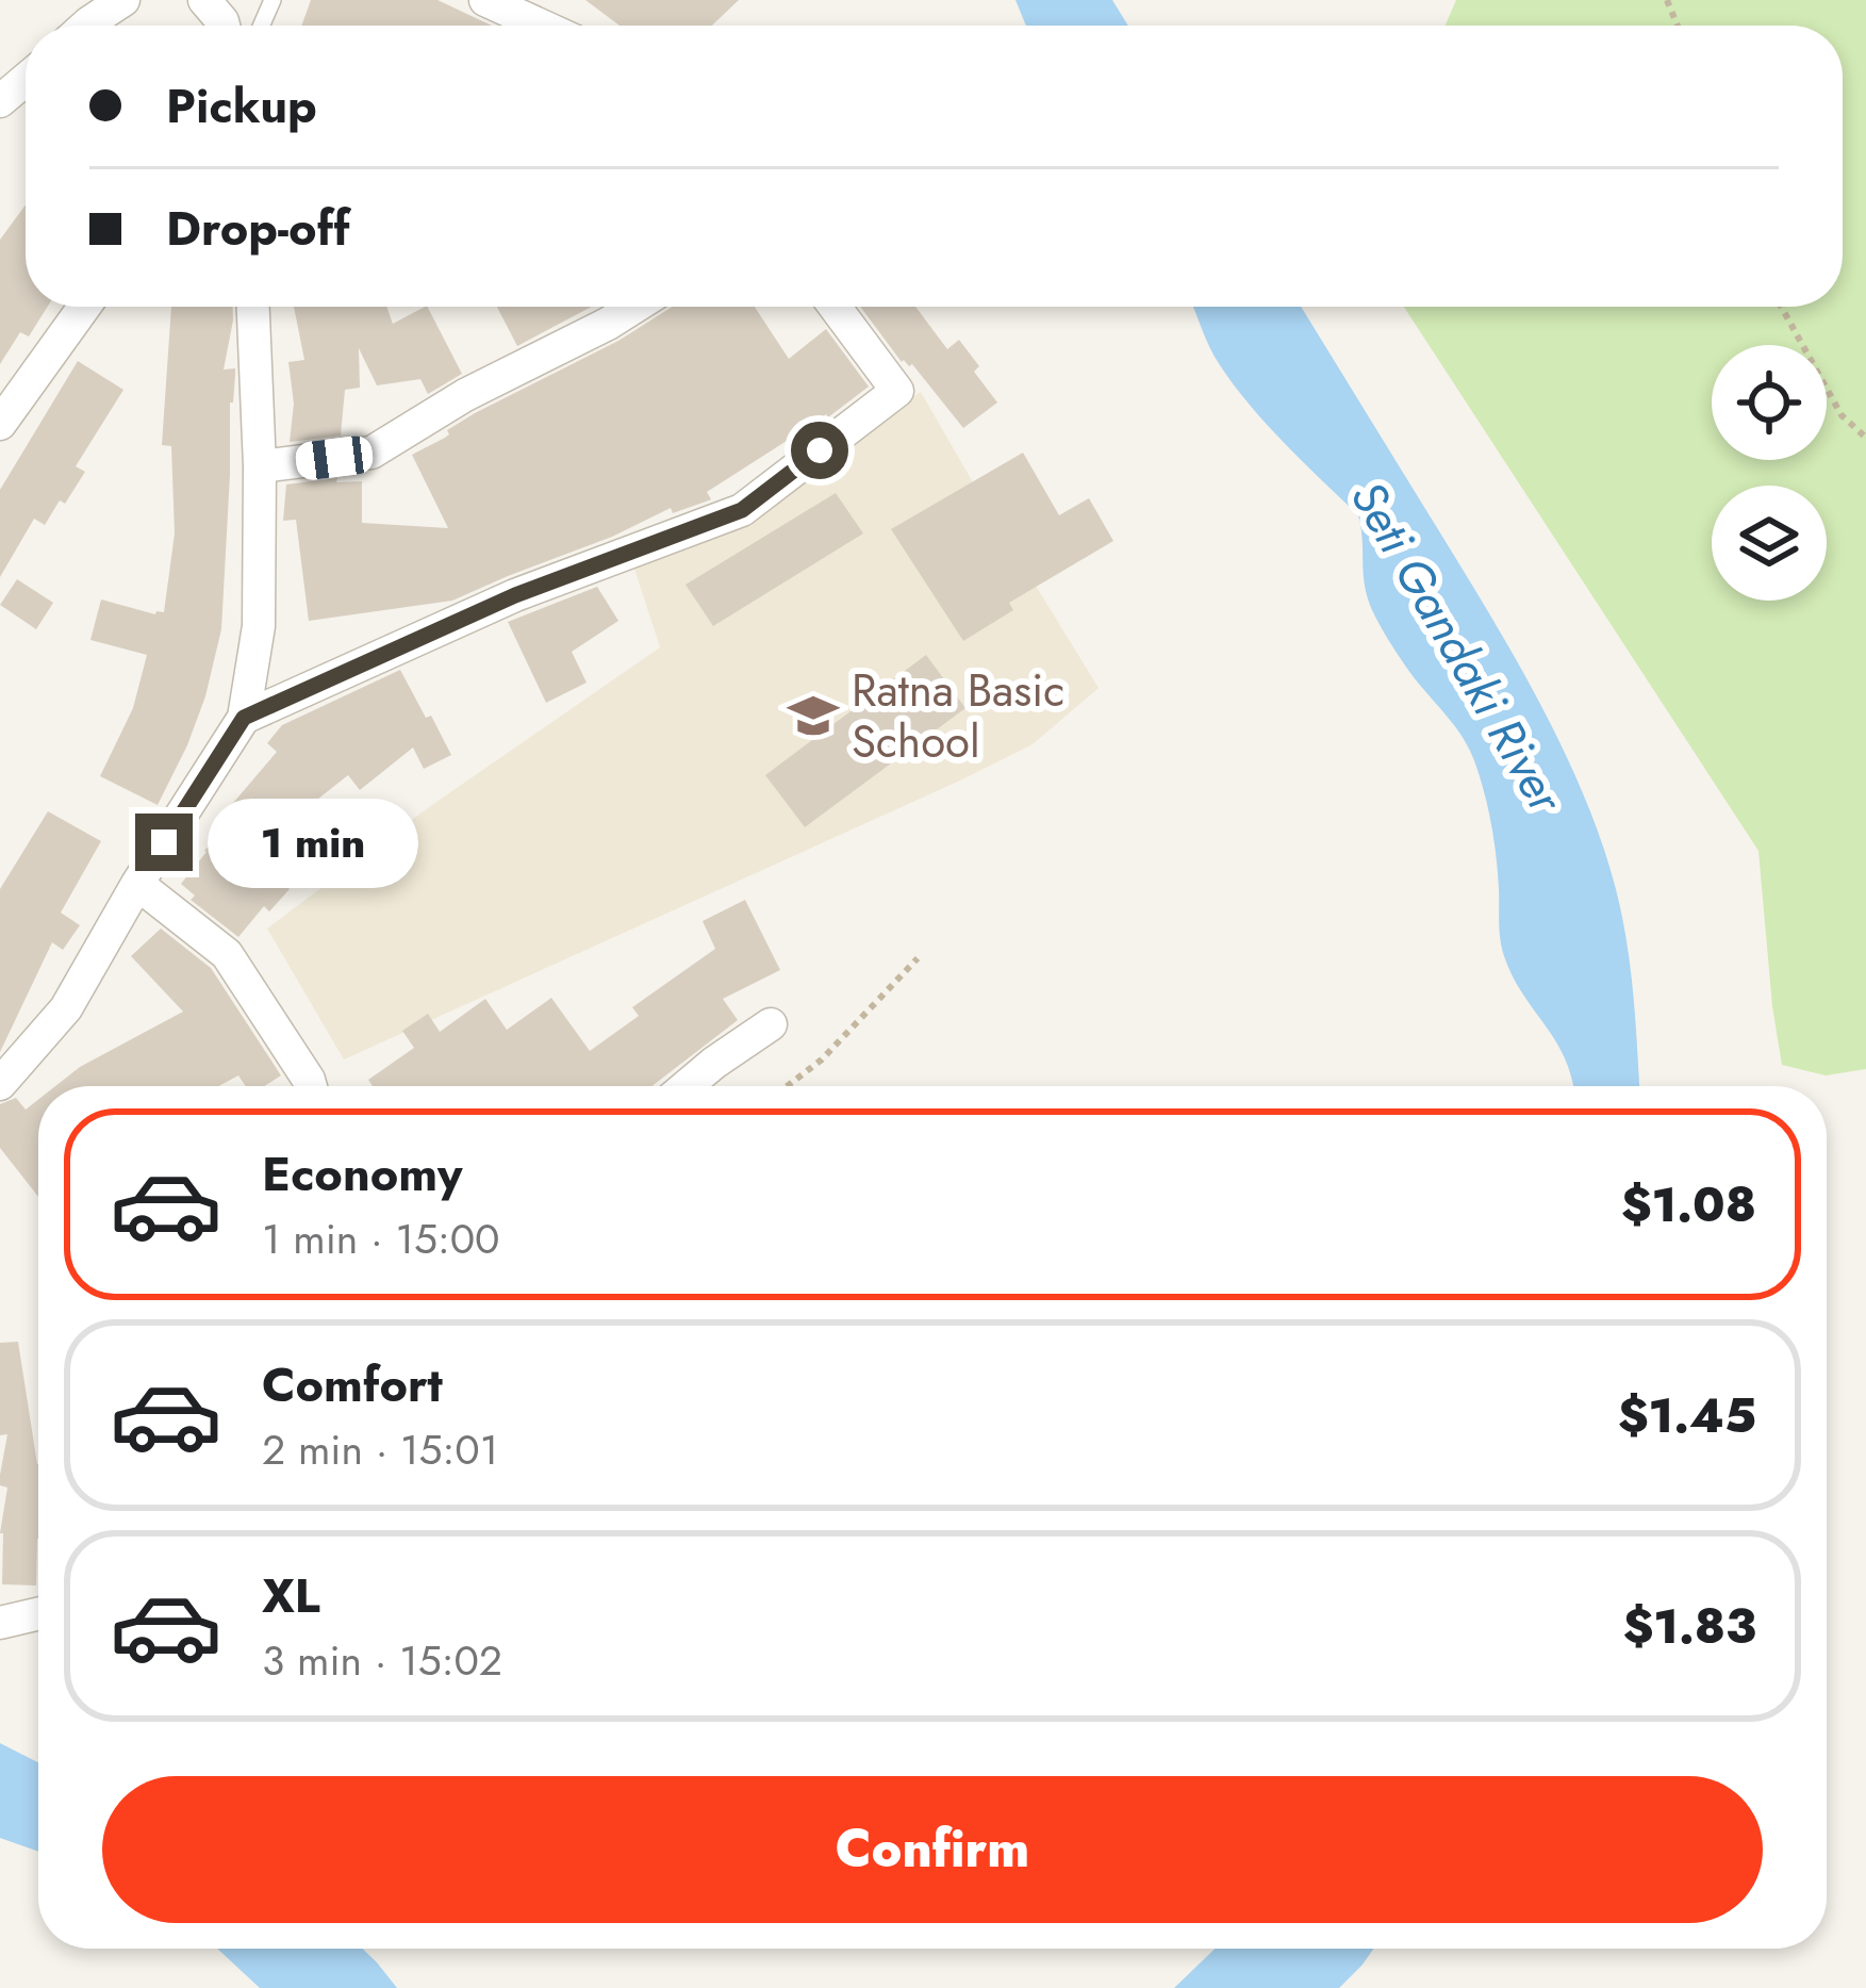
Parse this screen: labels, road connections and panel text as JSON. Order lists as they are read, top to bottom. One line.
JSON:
{"water":["Seti Gandaki River"],"places":{"school or university":["Ratna Basic School"]},"page":{"banner":["Pickup","Drop-off"],"bubble":"1 min","list":[{"name":"Economy","note":"1 min · 15:00","value":"$1.08"},{"name":"Comfort","note":"2 min · 15:01","value":"$1.45"},{"name":"XL","note":"3 min · 15:02","value":"$1.83"}],"buttons":"Confirm"}}
